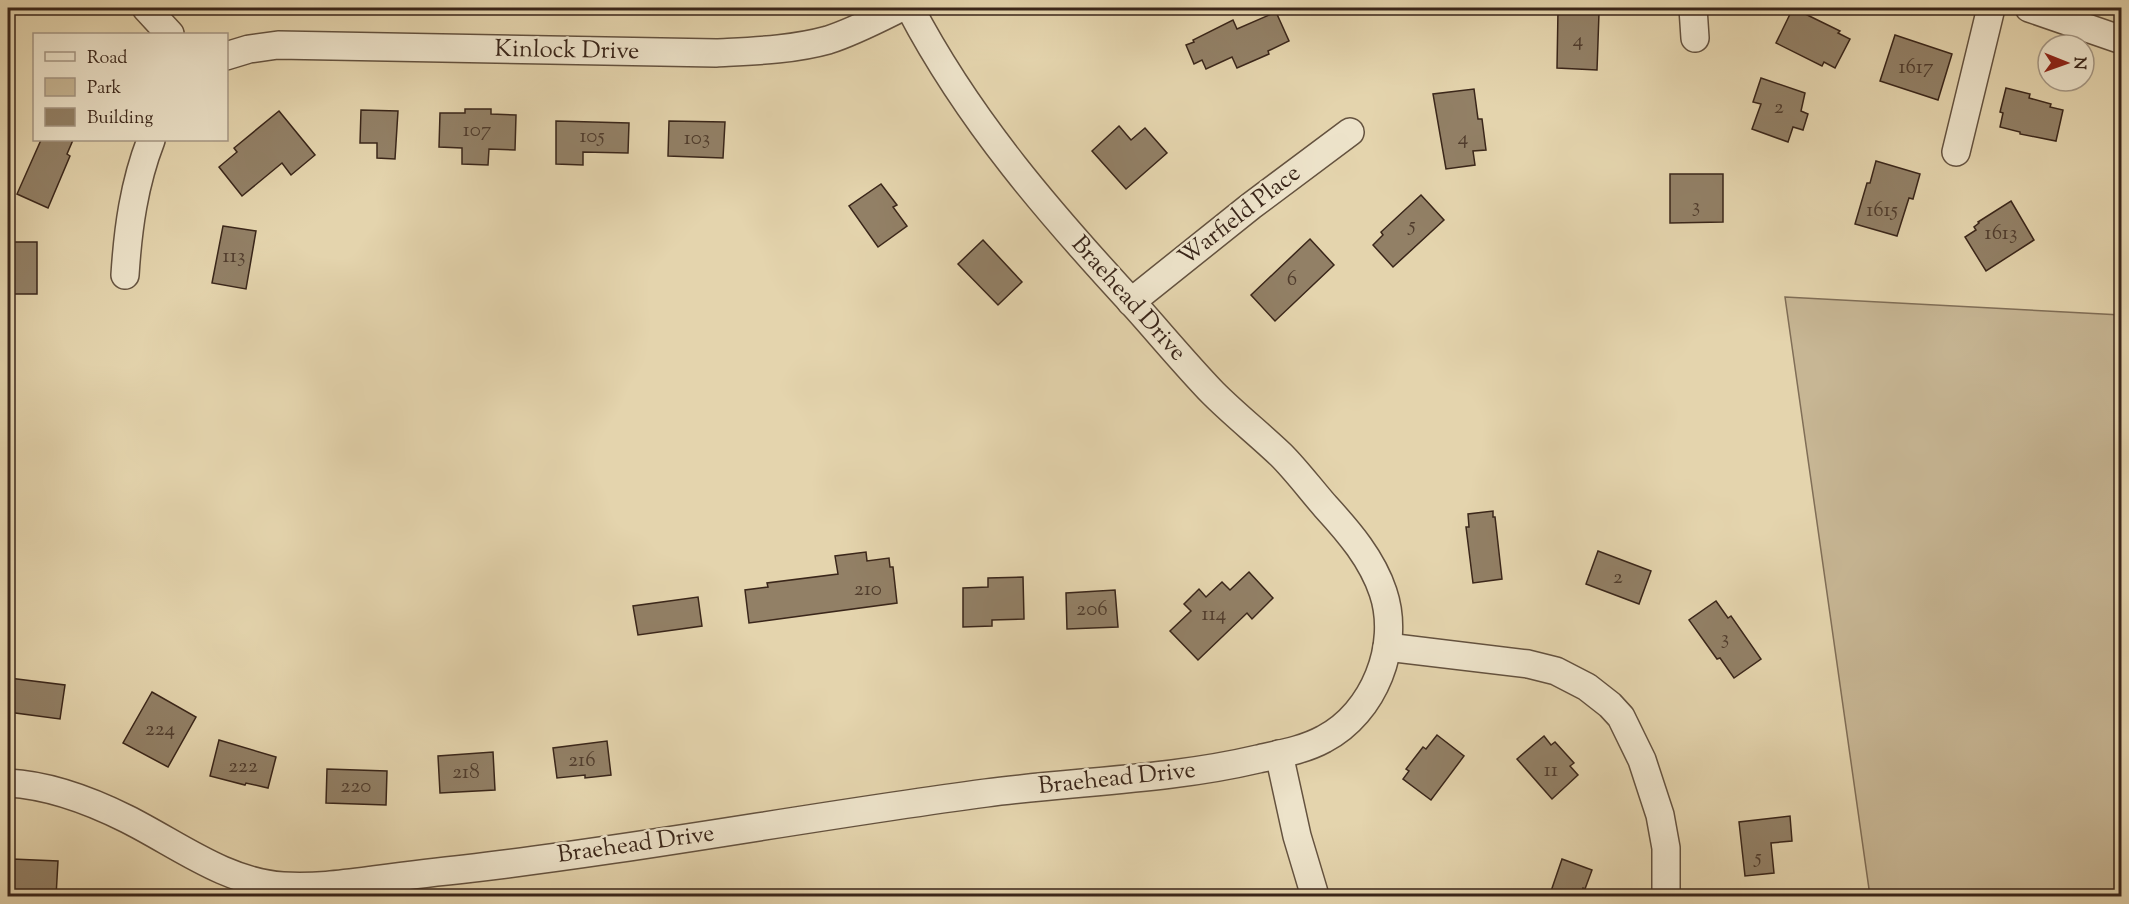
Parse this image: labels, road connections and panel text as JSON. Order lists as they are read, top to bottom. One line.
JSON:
{"streets":{"street":["Kinlock Drive","Warfield Place","Braehead Drive"]},"crossings":[["Warfield Place","Braehead Drive"]],"house_numbers":["4","1617","2","107","105","103","4","3","1615","5","1613","113","6","2","210","206","114","3","224","216","222","11","218","220","5"],"legend":["Road","Park","Building"],"north":"right"}
